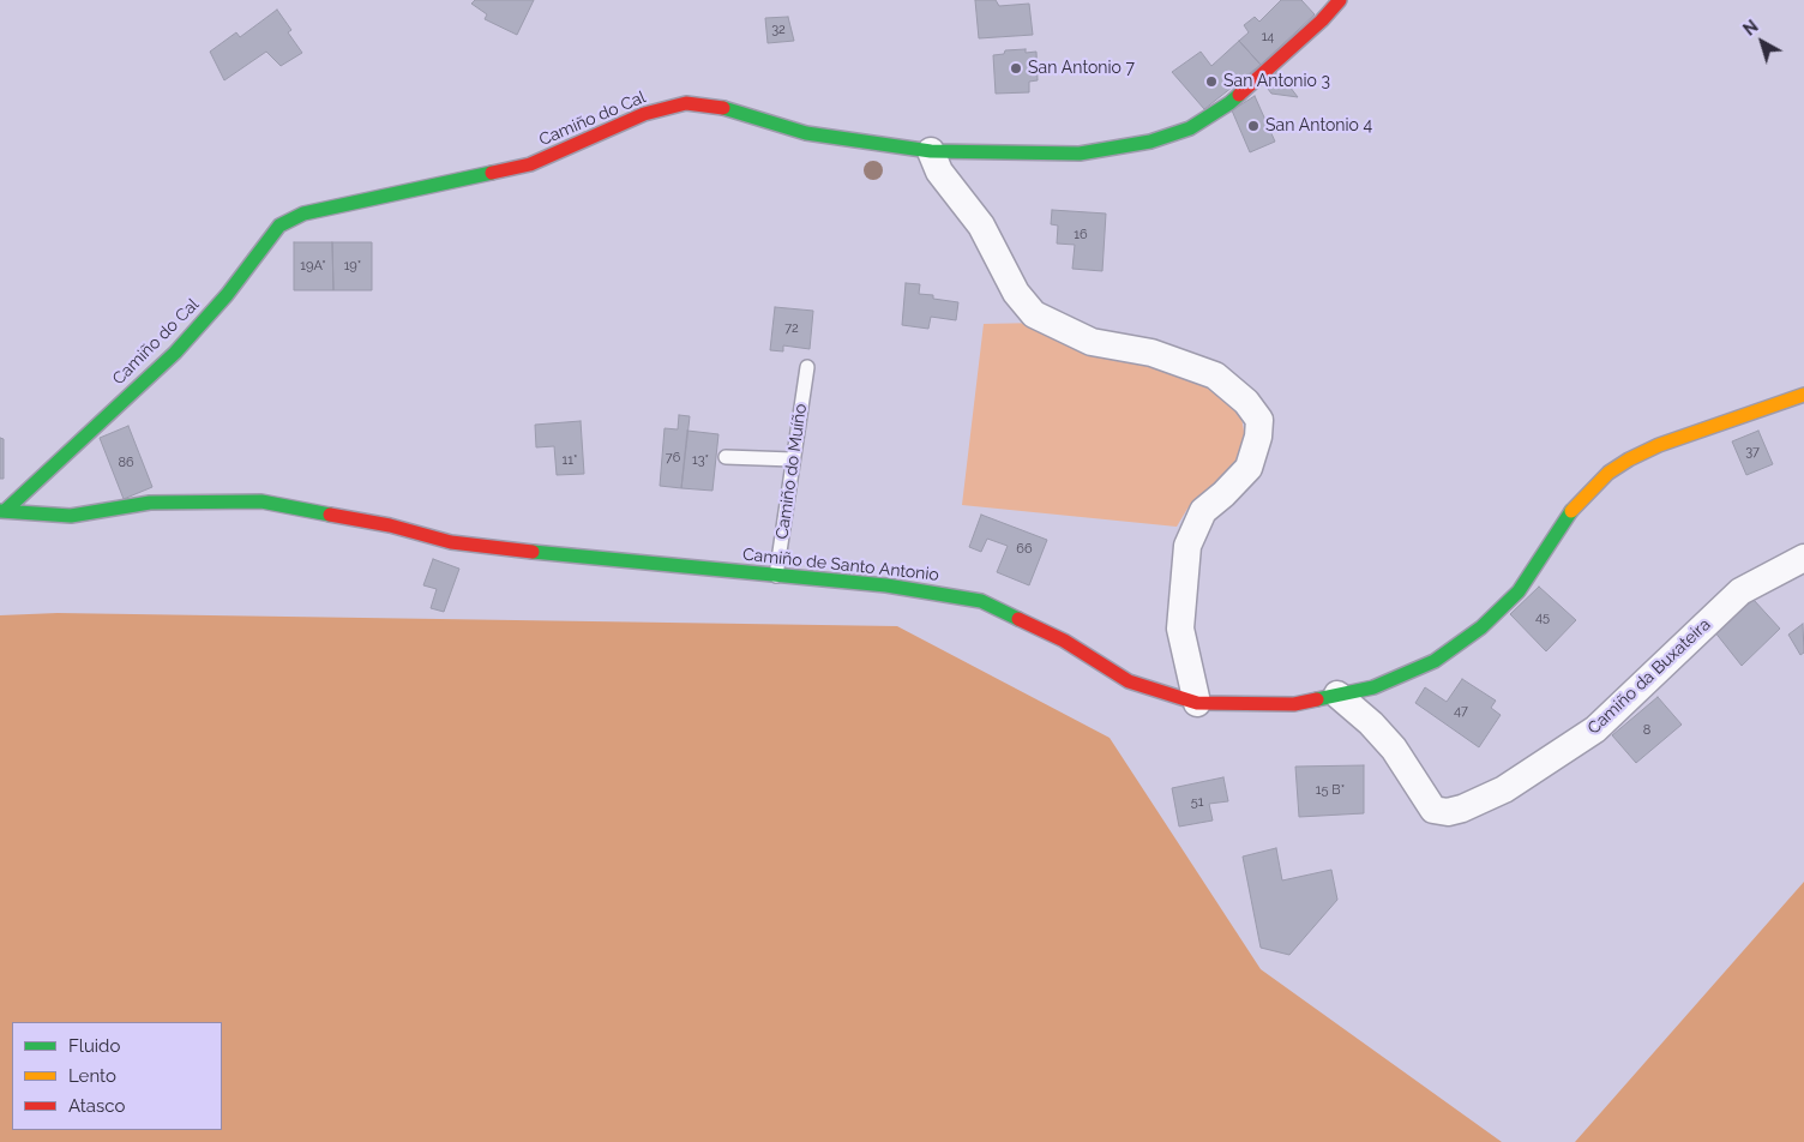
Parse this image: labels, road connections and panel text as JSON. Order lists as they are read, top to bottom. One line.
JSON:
{"streets":{"street":["Camiño do Cal","Camiño de Santo Antonio","Camiño da Buxateira"],"lane":["Camiño do Muíño"]},"crossings":[["Camiño do Cal","Camiño de Santo Antonio"],["Camiño do Muíño","Camiño de Santo Antonio"],["Camiño de Santo Antonio","Camiño da Buxateira"]],"places":["San Antonio 7","San Antonio 3","San Antonio 4"],"house_numbers":["32","14","16","19A*","19*","72","37","76","11*","13*","86","66","45","47","8","15 B*","51"],"legend":["Fluido","Lento","Atasco"],"north":"top left"}
